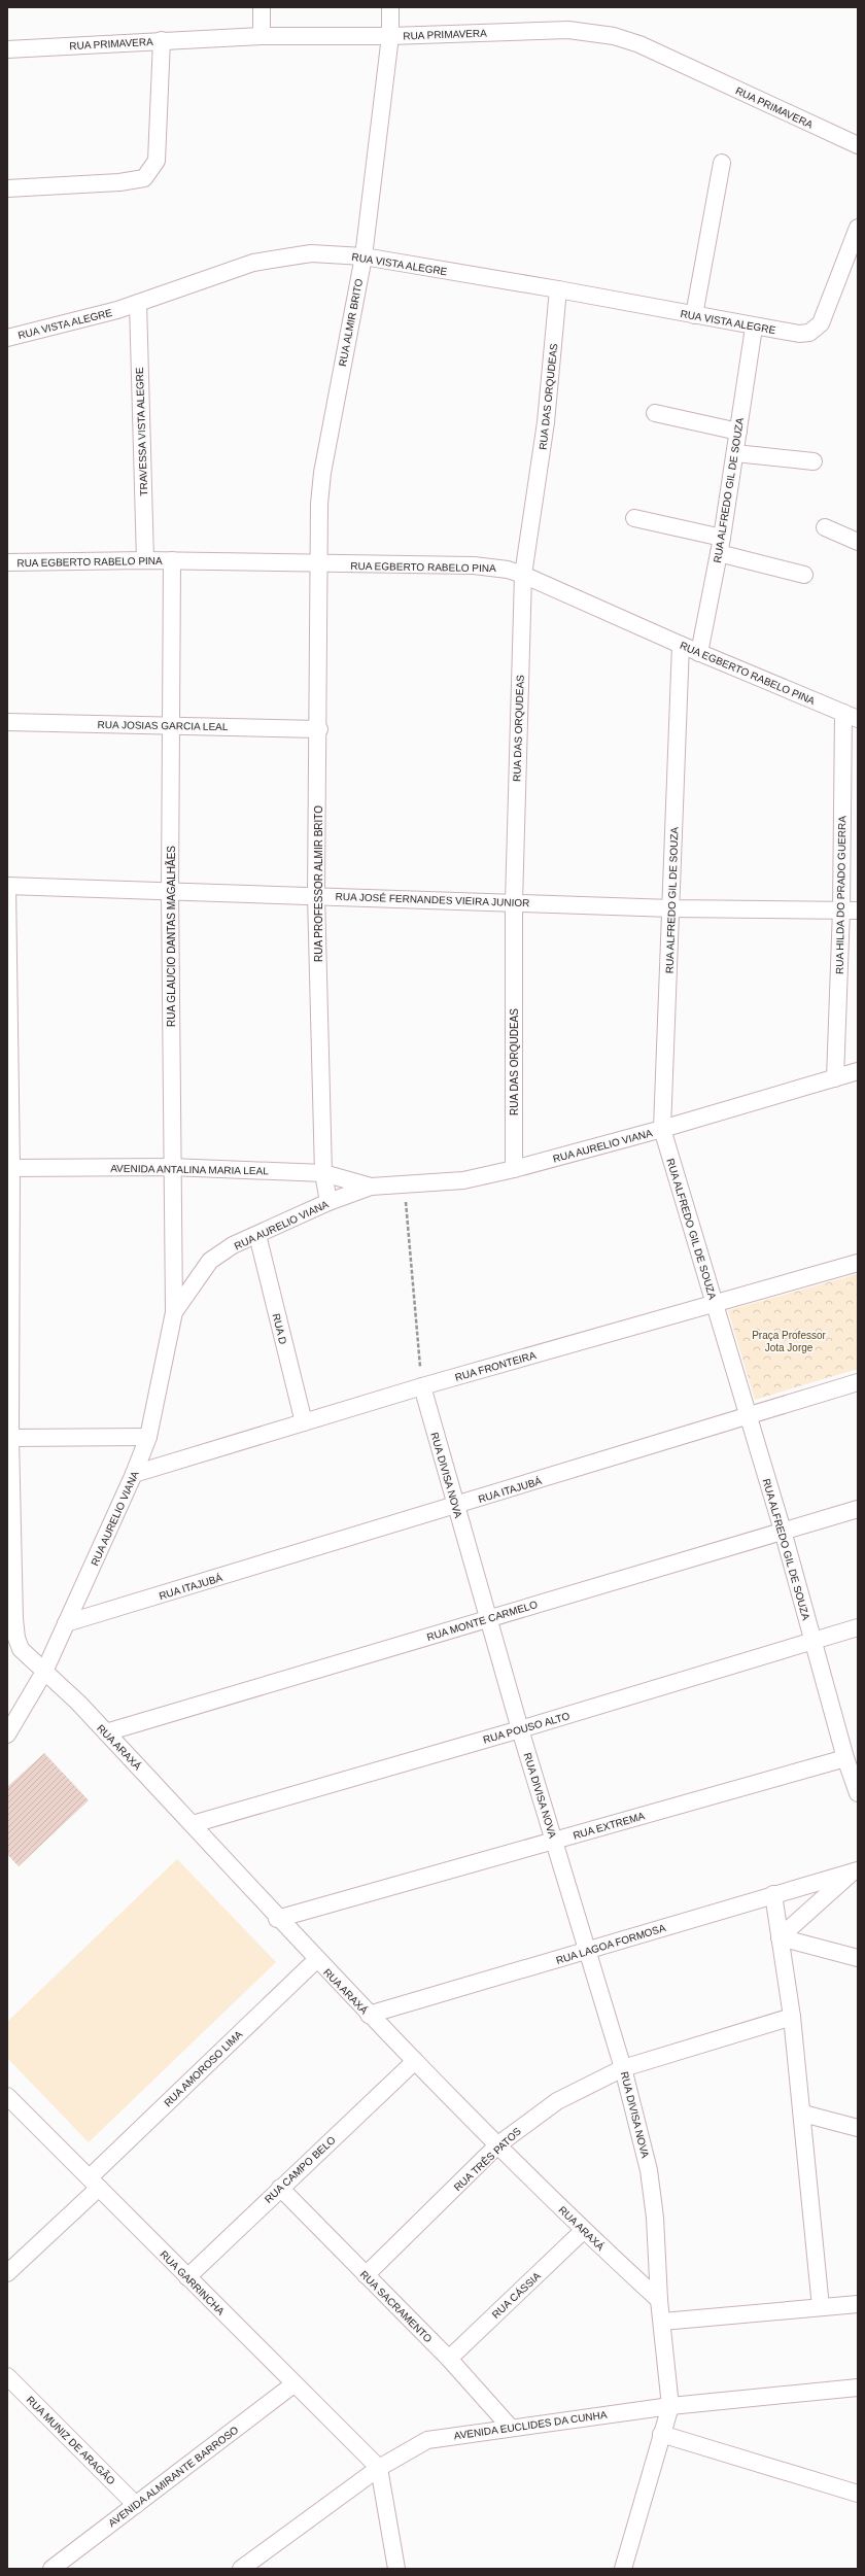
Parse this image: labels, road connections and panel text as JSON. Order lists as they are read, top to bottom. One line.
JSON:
{"streets":{"street":["RUA PRIMAVERA","RUA VISTA ALEGRE","RUA ALMIR BRITO","RUA DAS ORQUDEAS","TRAVESSA VISTA ALEGRE","RUA ALFREDO GIL DE SOUZA","RUA EGBERTO RABELO PINA","RUA JOSIAS GARCIA LEAL","RUA PROFESSOR ALMIR BRITO","RUA HILDA DO PRADO GUERRA","RUA JOSÉ FERNANDES VIEIRA JUNIOR","RUA GLAUCIO DANTAS MAGALHÃES","RUA AURELIO VIANA","AVENIDA ANTALINA MARIA LEAL","RUA D","RUA FRONTEIRA","RUA DIVISA NOVA","RUA ITAJUBÁ","RUA MONTE CARMELO","RUA POUSO ALTO","RUA ARAXÁ","RUA EXTREMA","RUA LAGOA FORMOSA","RUA AMOROSO LIMA","RUA TRÊS PATOS","RUA CAMPO BELO","RUA GARRINCHA","RUA CÁSSIA","RUA SACRAMENTO","AVENIDA EUCLIDES DA CUNHA","RUA MUNIZ DE ARAGÃO","AVENIDA ALMIRANTE BARROSO"]},"crossings":[["RUA PRIMAVERA","RUA ALMIR BRITO"],["RUA VISTA ALEGRE","RUA ALMIR BRITO"],["RUA VISTA ALEGRE","RUA DAS ORQUDEAS"],["RUA VISTA ALEGRE","TRAVESSA VISTA ALEGRE"],["RUA VISTA ALEGRE","RUA ALFREDO GIL DE SOUZA"],["RUA ALMIR BRITO","RUA EGBERTO RABELO PINA"],["RUA ALMIR BRITO","RUA PROFESSOR ALMIR BRITO"],["RUA DAS ORQUDEAS","RUA EGBERTO RABELO PINA"],["RUA DAS ORQUDEAS","RUA JOSÉ FERNANDES VIEIRA JUNIOR"],["RUA DAS ORQUDEAS","RUA AURELIO VIANA"],["TRAVESSA VISTA ALEGRE","RUA EGBERTO RABELO PINA"],["RUA ALFREDO GIL DE SOUZA","RUA EGBERTO RABELO PINA"],["RUA ALFREDO GIL DE SOUZA","RUA JOSÉ FERNANDES VIEIRA JUNIOR"],["RUA ALFREDO GIL DE SOUZA","RUA AURELIO VIANA"],["RUA ALFREDO GIL DE SOUZA","RUA FRONTEIRA"],["RUA ALFREDO GIL DE SOUZA","RUA ITAJUBÁ"],["RUA ALFREDO GIL DE SOUZA","RUA MONTE CARMELO"],["RUA ALFREDO GIL DE SOUZA","RUA POUSO ALTO"],["RUA ALFREDO GIL DE SOUZA","RUA EXTREMA"],["RUA EGBERTO RABELO PINA","RUA PROFESSOR ALMIR BRITO"],["RUA EGBERTO RABELO PINA","RUA HILDA DO PRADO GUERRA"],["RUA EGBERTO RABELO PINA","RUA GLAUCIO DANTAS MAGALHÃES"],["RUA JOSIAS GARCIA LEAL","RUA PROFESSOR ALMIR BRITO"],["RUA JOSIAS GARCIA LEAL","RUA GLAUCIO DANTAS MAGALHÃES"],["RUA PROFESSOR ALMIR BRITO","RUA JOSÉ FERNANDES VIEIRA JUNIOR"],["RUA PROFESSOR ALMIR BRITO","RUA AURELIO VIANA"],["RUA PROFESSOR ALMIR BRITO","AVENIDA ANTALINA MARIA LEAL"],["RUA HILDA DO PRADO GUERRA","RUA JOSÉ FERNANDES VIEIRA JUNIOR"],["RUA HILDA DO PRADO GUERRA","RUA AURELIO VIANA"],["RUA JOSÉ FERNANDES VIEIRA JUNIOR","RUA GLAUCIO DANTAS MAGALHÃES"],["RUA JOSÉ FERNANDES VIEIRA JUNIOR","RUA ARAXÁ"],["RUA GLAUCIO DANTAS MAGALHÃES","RUA AURELIO VIANA"],["RUA GLAUCIO DANTAS MAGALHÃES","AVENIDA ANTALINA MARIA LEAL"],["RUA AURELIO VIANA","AVENIDA ANTALINA MARIA LEAL"],["RUA AURELIO VIANA","RUA D"],["RUA AURELIO VIANA","RUA FRONTEIRA"],["RUA AURELIO VIANA","RUA ITAJUBÁ"],["RUA AURELIO VIANA","RUA ARAXÁ"],["AVENIDA ANTALINA MARIA LEAL","RUA ARAXÁ"],["RUA D","RUA FRONTEIRA"],["RUA FRONTEIRA","RUA DIVISA NOVA"],["RUA DIVISA NOVA","RUA ITAJUBÁ"],["RUA DIVISA NOVA","RUA MONTE CARMELO"],["RUA DIVISA NOVA","RUA POUSO ALTO"],["RUA DIVISA NOVA","RUA ARAXÁ"],["RUA DIVISA NOVA","RUA EXTREMA"],["RUA DIVISA NOVA","RUA LAGOA FORMOSA"],["RUA DIVISA NOVA","RUA TRÊS PATOS"],["RUA DIVISA NOVA","AVENIDA EUCLIDES DA CUNHA"],["RUA MONTE CARMELO","RUA ARAXÁ"],["RUA POUSO ALTO","RUA ARAXÁ"],["RUA ARAXÁ","RUA EXTREMA"],["RUA ARAXÁ","RUA LAGOA FORMOSA"],["RUA ARAXÁ","RUA AMOROSO LIMA"],["RUA ARAXÁ","RUA TRÊS PATOS"],["RUA ARAXÁ","RUA CAMPO BELO"],["RUA ARAXÁ","RUA CÁSSIA"],["RUA AMOROSO LIMA","RUA GARRINCHA"],["RUA TRÊS PATOS","RUA SACRAMENTO"],["RUA CAMPO BELO","RUA GARRINCHA"],["RUA CAMPO BELO","RUA SACRAMENTO"],["RUA GARRINCHA","AVENIDA EUCLIDES DA CUNHA"],["RUA GARRINCHA","AVENIDA ALMIRANTE BARROSO"],["RUA CÁSSIA","RUA SACRAMENTO"],["RUA SACRAMENTO","AVENIDA EUCLIDES DA CUNHA"],["RUA MUNIZ DE ARAGÃO","AVENIDA ALMIRANTE BARROSO"]],"parks":["Praça Professor Jota Jorge"]}
